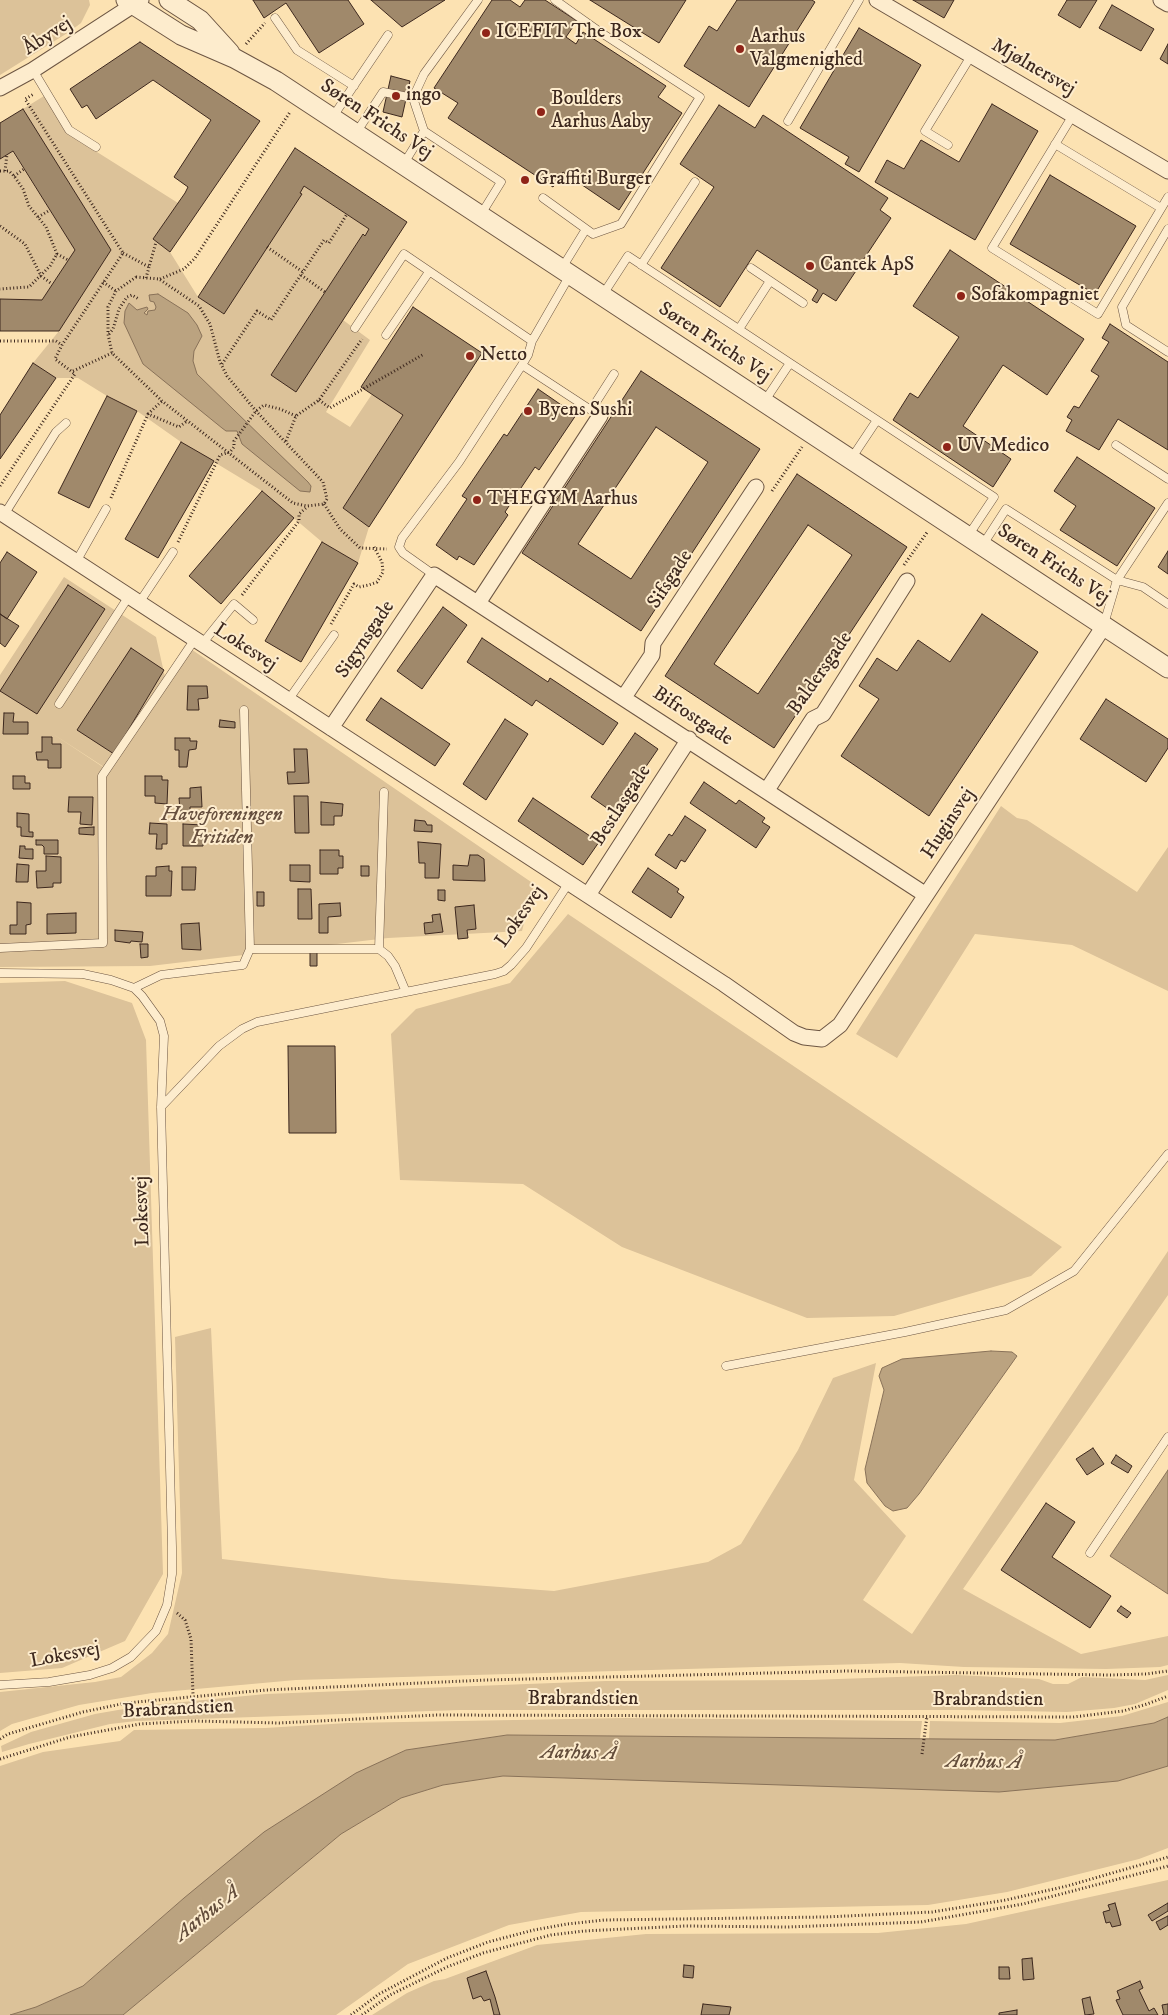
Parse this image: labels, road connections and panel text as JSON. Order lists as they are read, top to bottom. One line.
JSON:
{"streets":{"street":["Åbyvej","Mjølnersvej","Søren Frichs Vej","Sifsgade","Sigynsgade","Lokesvej","Baldersgade","Bifrostgade","Bestlasgade","Huginsvej"],"path":["Brabrandstien"]},"crossings":[["Åbyvej","Søren Frichs Vej"],["Søren Frichs Vej","Huginsvej"],["Sifsgade","Bifrostgade"],["Sigynsgade","Lokesvej"],["Sigynsgade","Bifrostgade"],["Lokesvej","Bestlasgade"],["Lokesvej","Huginsvej"],["Baldersgade","Bifrostgade"],["Bifrostgade","Bestlasgade"],["Bifrostgade","Huginsvej"]],"water":["Aarhus Å"],"parks":["Haveforeningen Fritiden"],"places":["ICEFIT The Box","Aarhus Valgmenighed","ingo","Boulders Aarhus Aaby","Graffiti Burger","Cantek ApS","Sofakompagniet","Netto","Byens Sushi","UV Medico","THEGYM Aarhus"]}
